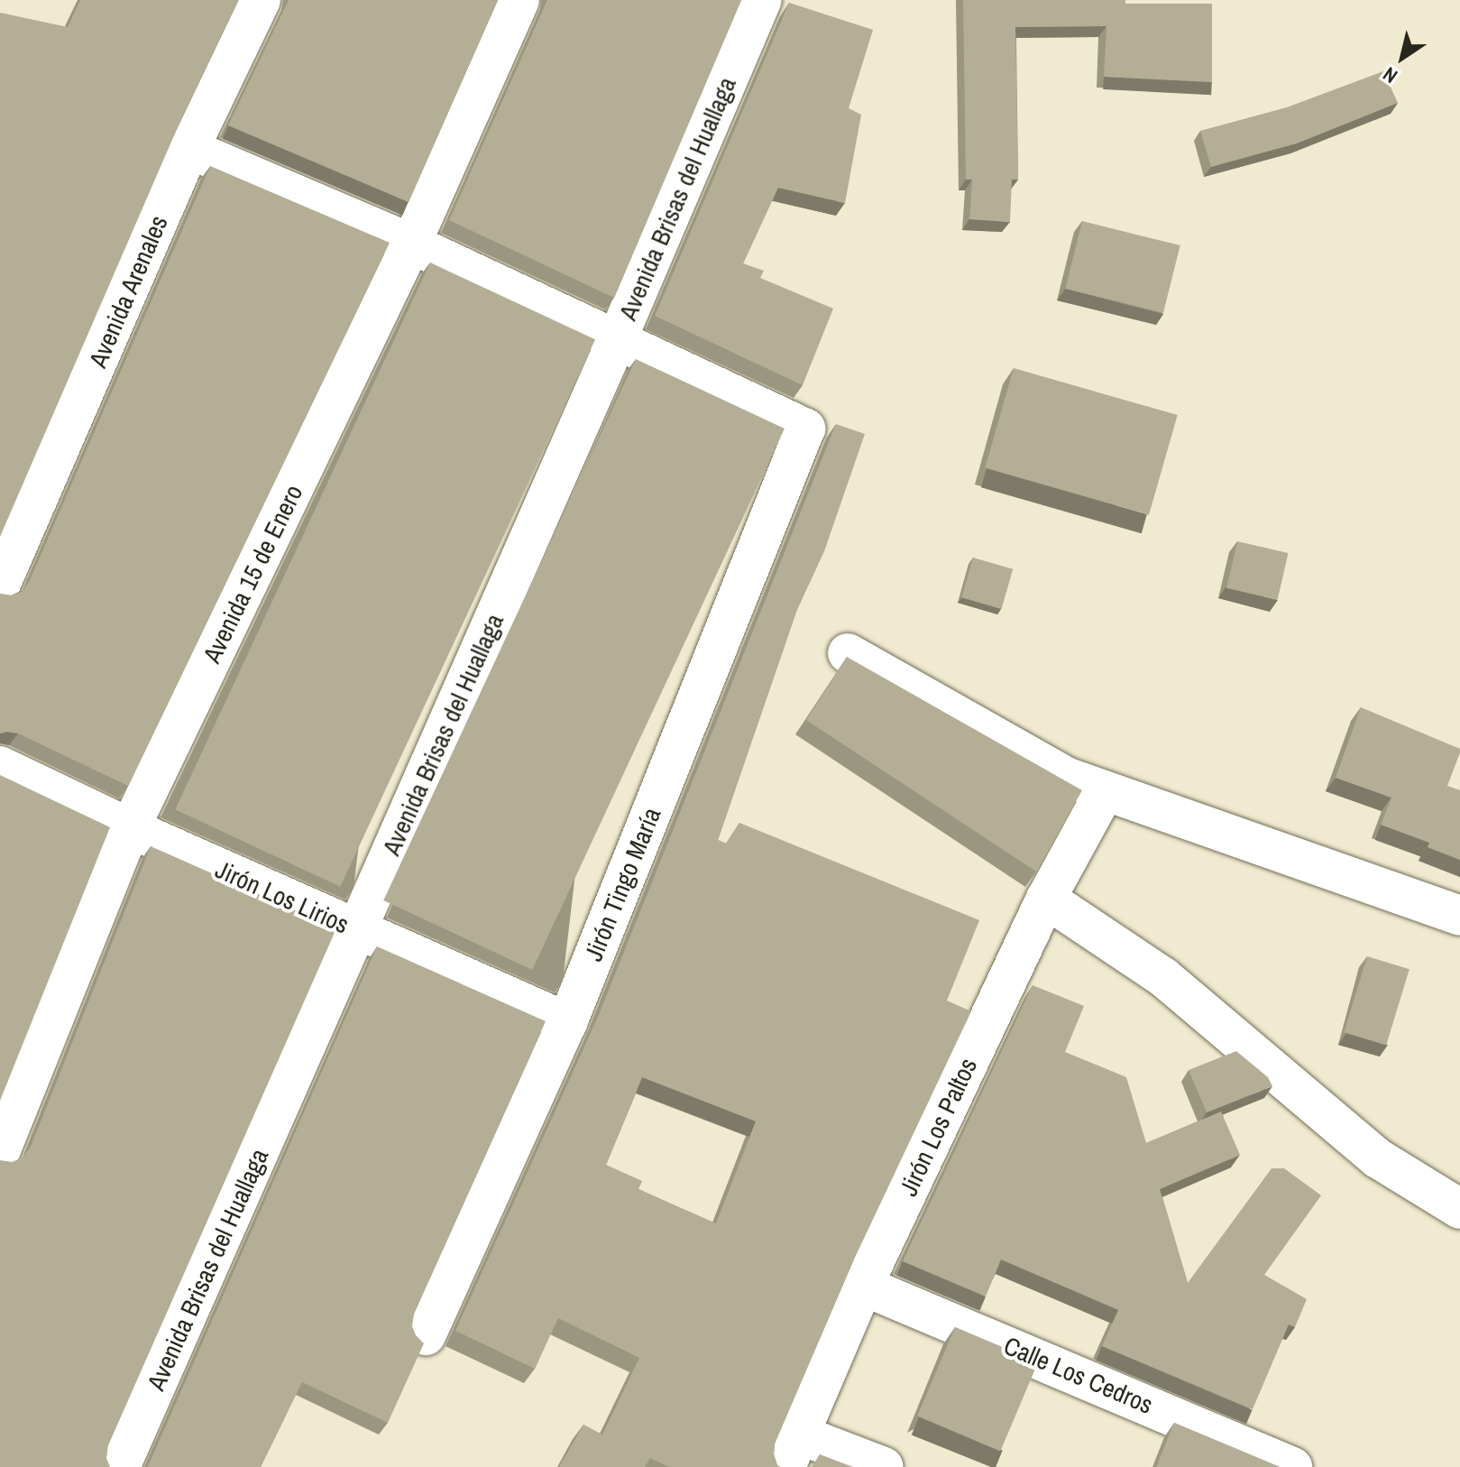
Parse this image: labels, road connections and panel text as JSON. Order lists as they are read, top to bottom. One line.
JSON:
{"streets":{"street":["Avenida Brisas del Huallaga","Avenida Arenales","Avenida 15 de Enero","Jirón Tingo María","Jirón Los Lirios","Jirón Los Paltos","Calle Los Cedros"]},"crossings":[["Avenida Brisas del Huallaga","Jirón Tingo María"],["Avenida Brisas del Huallaga","Jirón Los Lirios"],["Avenida 15 de Enero","Jirón Los Lirios"],["Jirón Tingo María","Jirón Los Lirios"],["Jirón Los Paltos","Calle Los Cedros"]],"north":"bottom left"}
